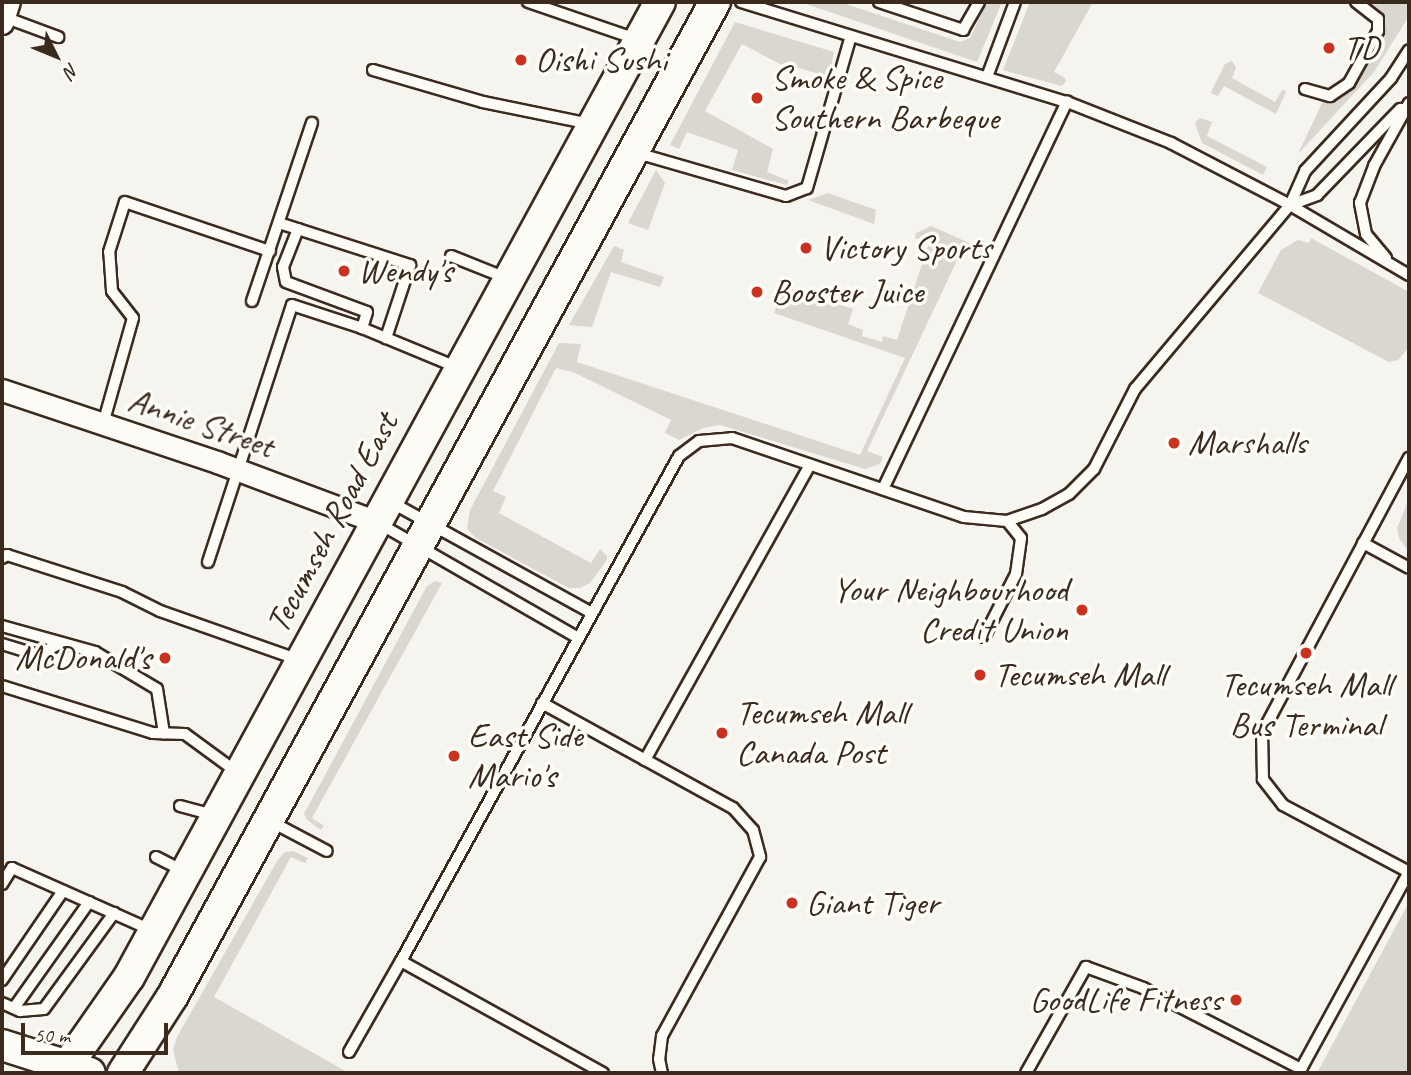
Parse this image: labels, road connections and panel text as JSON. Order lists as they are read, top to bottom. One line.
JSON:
{"streets":{"main road":["Tecumseh Road East"],"street":["Annie Street"]},"crossings":[["Annie Street","Tecumseh Road East"]],"places":["TD","Oishi Sushi","Smoke & Spice Southern Barbeque","Victory Sports","Wendy's","Booster Juice","Marshalls","Your Neighbourhood Credit Union","Tecumseh Mall Bus Terminal","McDonald's","Tecumseh Mall","Tecumseh Mall Canada Post","East Side Mario's","Giant Tiger","GoodLife Fitness"],"scale_bar":"50 m","north":"bottom right"}
